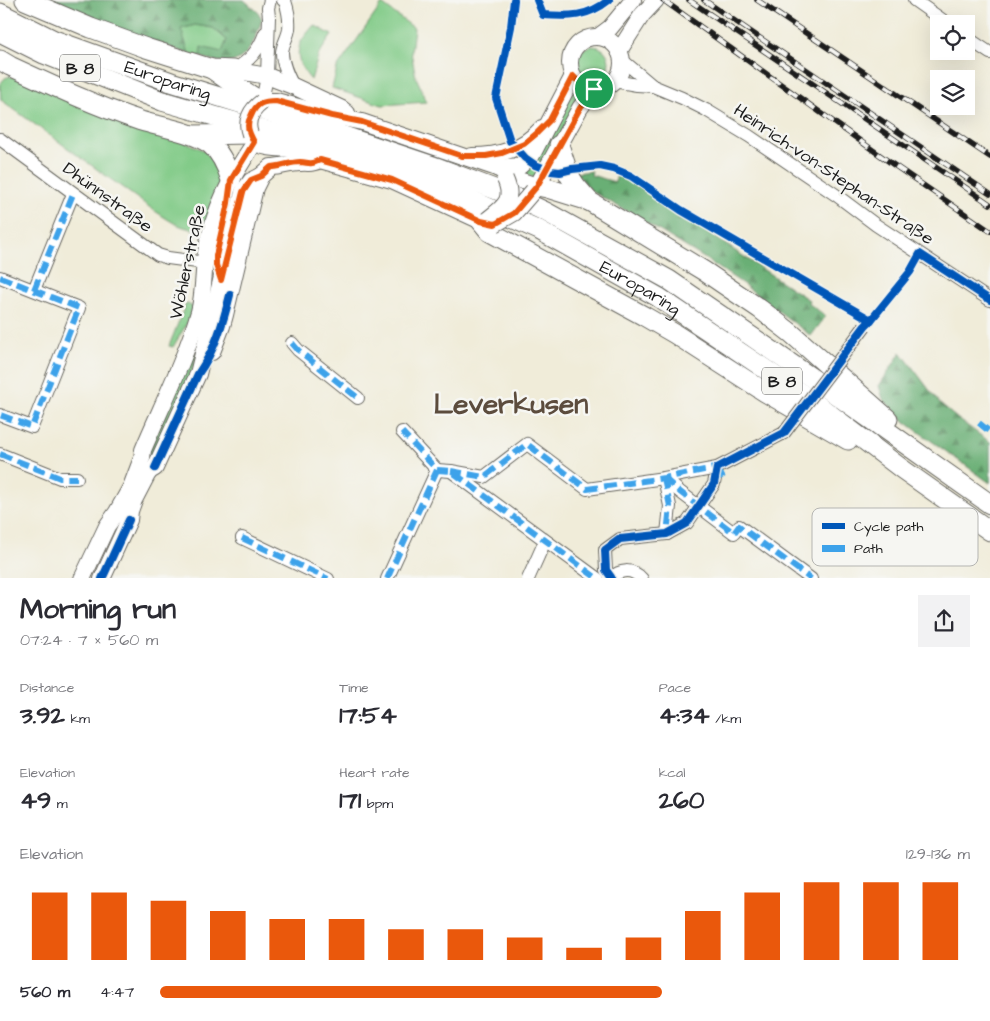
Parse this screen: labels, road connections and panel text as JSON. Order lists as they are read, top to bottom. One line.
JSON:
{"streets":{"highway":["B 8","Europaring"],"main road":["Wöhlerstraße"],"street":["Heinrich-von-Stephan-Straße","Dhünnstraße"]},"crossings":[["Dhünnstraße","Wöhlerstraße"]],"districts":["Leverkusen"],"legend":["Cycle path","Path"],"page":{"heading":["Morning run","07:24 · 7 × 560 m"],"stats":[["Distance","3.92 km"],["Time","17:54"],["Pace","4:34 /km"],["Elevation","49 m"],["Heart rate","171 bpm"],["kcal","260"]],"chart":["Elevation","129–136 m"],"list":[{"name":"560 m","note":"4:47"}]}}
